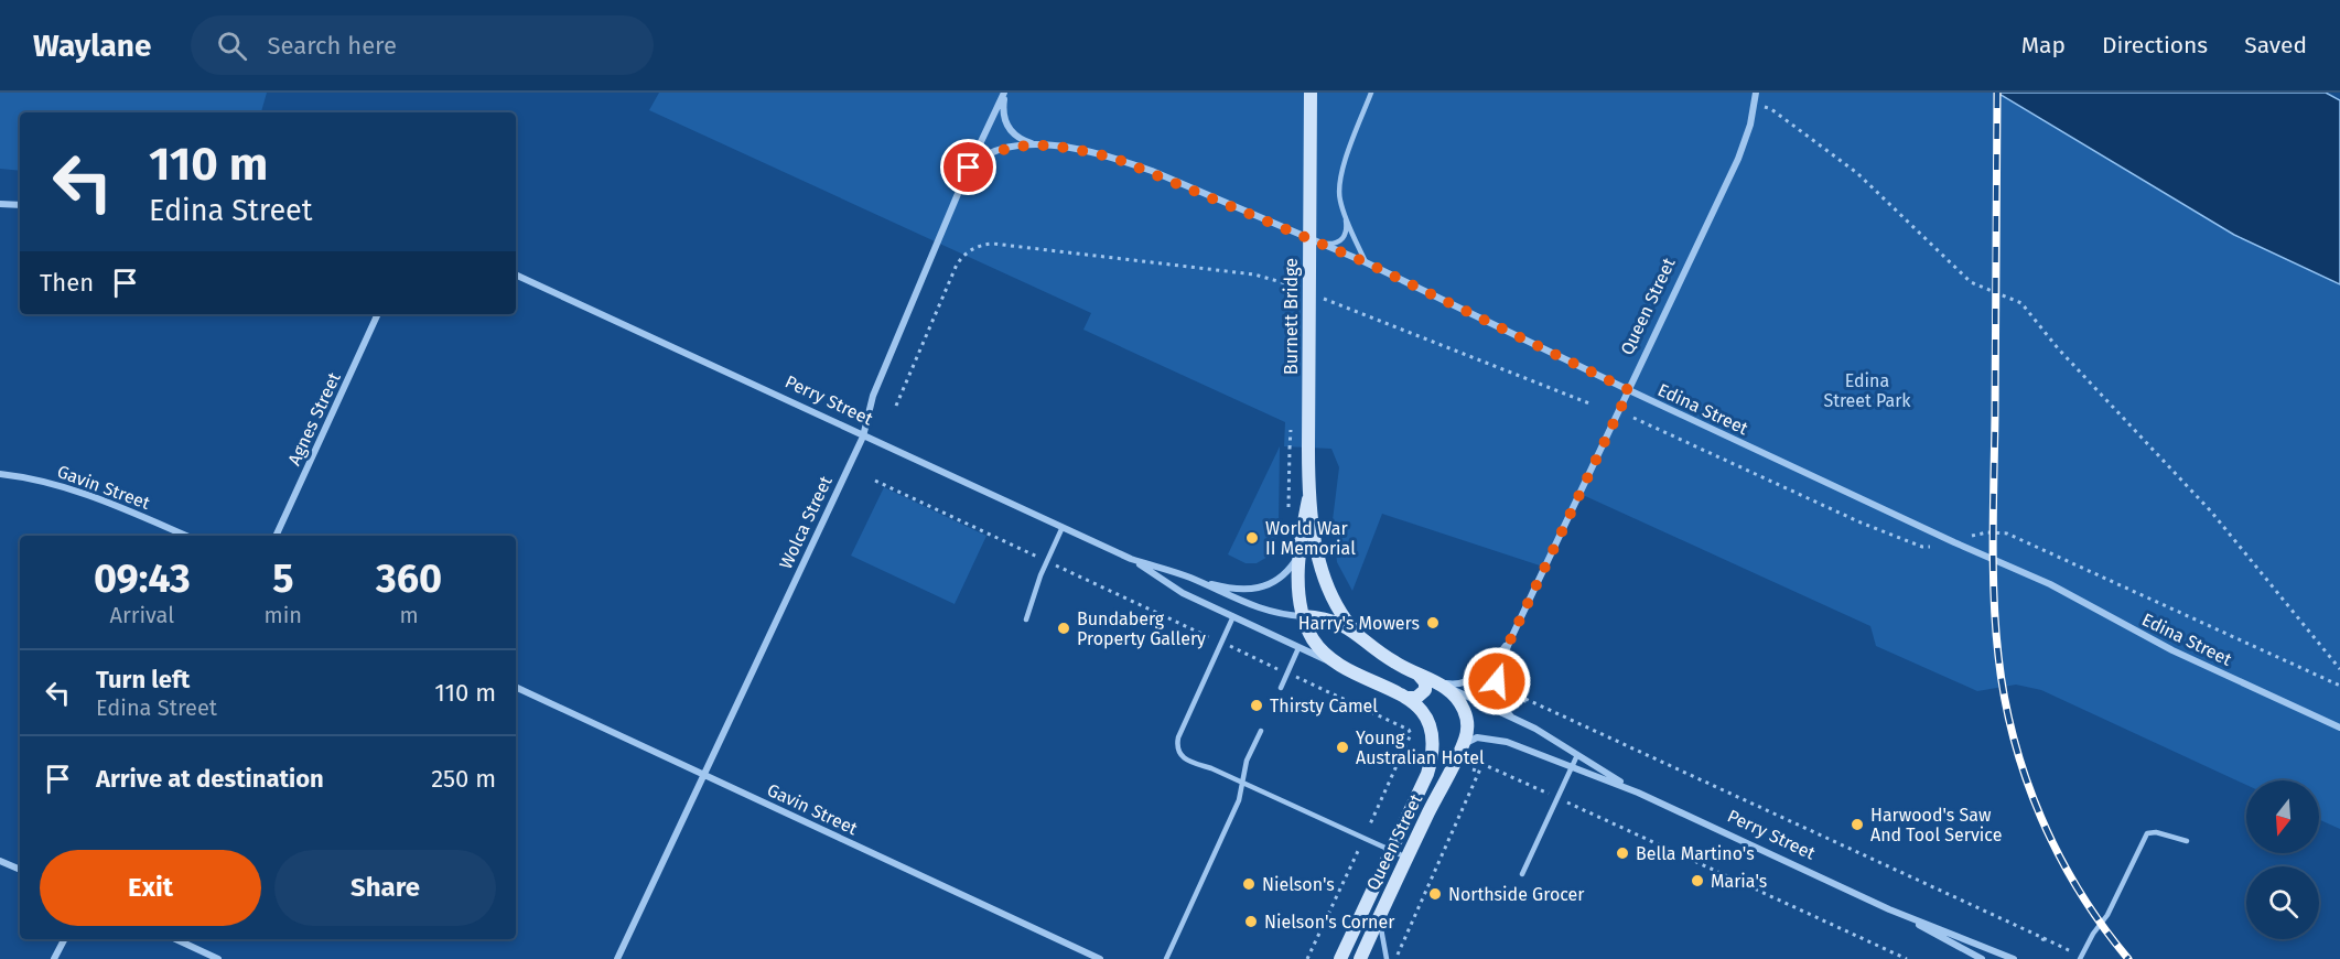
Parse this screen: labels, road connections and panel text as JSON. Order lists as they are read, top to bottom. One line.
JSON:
{"streets":{"main road":["Queen Street","Burnett Bridge","Perry Street"],"street":["Edina Street","Agnes Street","Gavin Street","Wolca Street"]},"crossings":[["Queen Street","Perry Street"],["Queen Street","Edina Street"],["Burnett Bridge","Perry Street"],["Perry Street","Wolca Street"],["Edina Street","Wolca Street"],["Gavin Street","Wolca Street"]],"parks":["Edina Street Park"],"places":["World War II Memorial","Harry's Mowers","Bundaberg Property Gallery","Thirsty Camel","Young Australian Hotel","Harwood's Saw And Tool Service","Bella Martino's","Maria's","Nielson's","Northside Grocer","Nielson's Corner"],"north":"bottom","page":{"header":"Waylane","search":"Search here","nav":["Map","Directions","Saved"],"turn":["110 m","Edina Street"],"then":"Then","eta":["09:43","Arrival","5","min","360","m"],"list":[{"name":"Turn left","note":"Edina Street","value":"110 m"},{"name":"Arrive at destination","value":"250 m"}],"buttons":["Exit","Share"]}}
